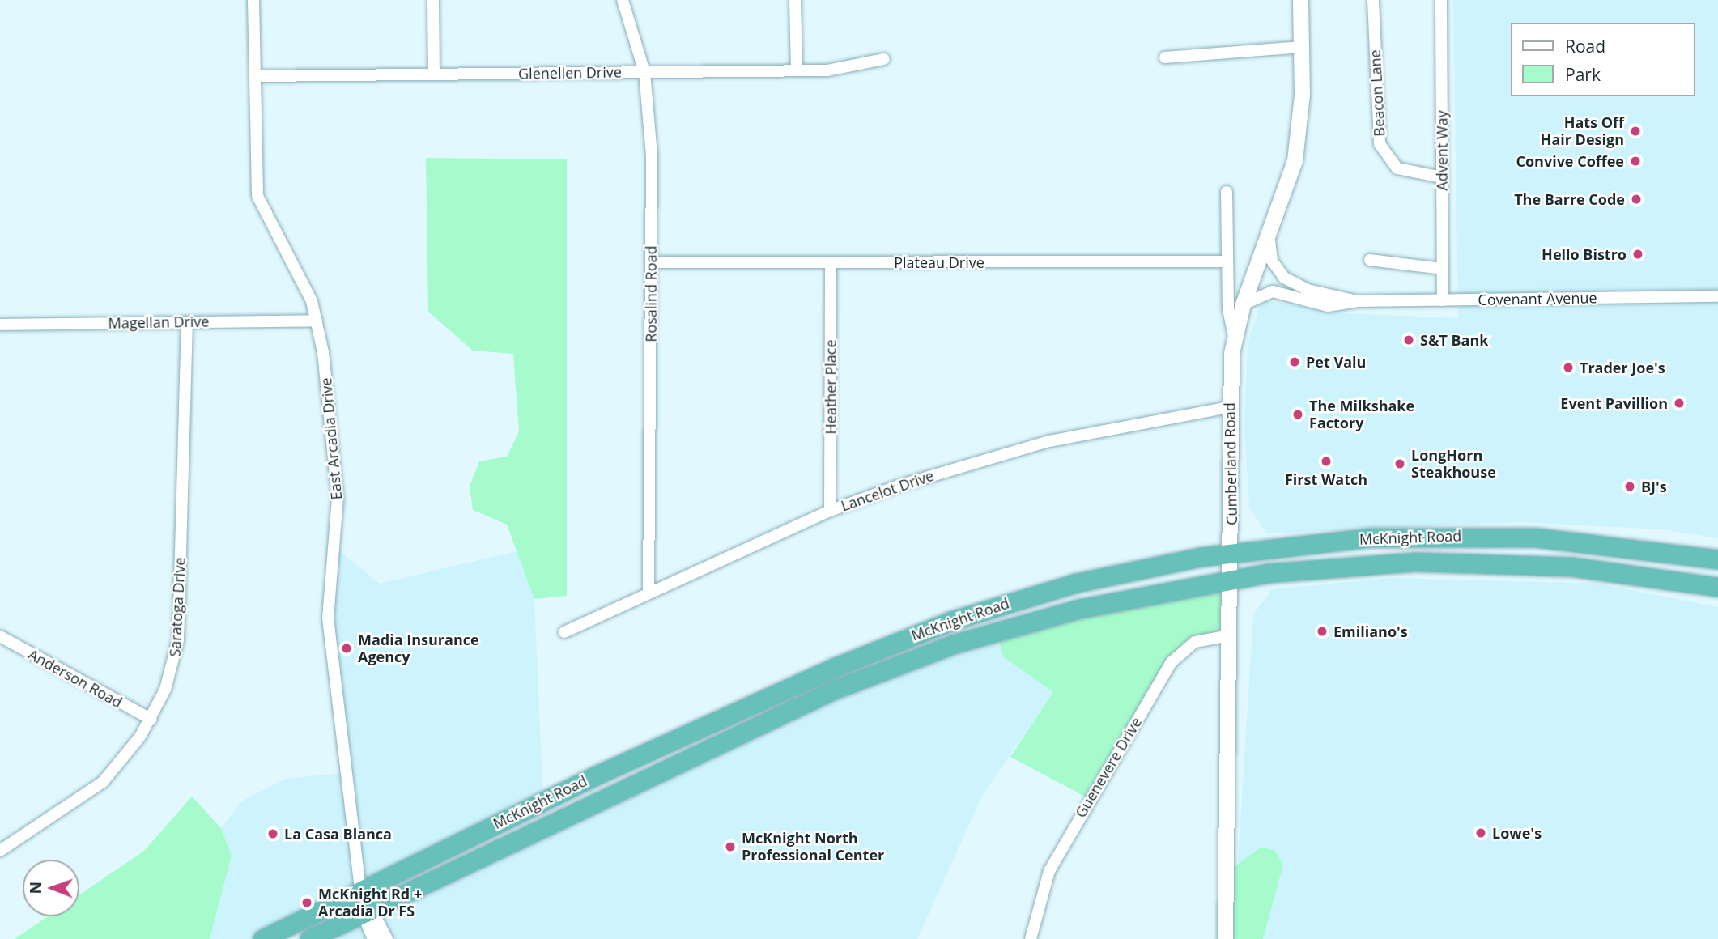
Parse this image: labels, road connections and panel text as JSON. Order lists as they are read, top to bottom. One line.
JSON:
{"streets":{"highway":["McKnight Road"],"main road":["Cumberland Road"],"street":["Glenellen Drive","Beacon Lane","Advent Way","Plateau Drive","Rosalind Road","Covenant Avenue","Magellan Drive","Heather Place","East Arcadia Drive","Lancelot Drive","Saratoga Drive","Anderson Road","Guenevere Drive"]},"crossings":[["Glenellen Drive","Rosalind Road"],["Glenellen Drive","East Arcadia Drive"],["Beacon Lane","Advent Way"],["Advent Way","Covenant Avenue"],["Plateau Drive","Rosalind Road"],["Plateau Drive","Heather Place"],["Rosalind Road","Lancelot Drive"],["Covenant Avenue","Cumberland Road"],["Magellan Drive","East Arcadia Drive"],["Magellan Drive","Saratoga Drive"],["Heather Place","Lancelot Drive"],["East Arcadia Drive","McKnight Road"],["Cumberland Road","Lancelot Drive"],["Cumberland Road","McKnight Road"],["Cumberland Road","Guenevere Drive"],["Saratoga Drive","Anderson Road"]],"places":["Hats Off Hair Design","Convive Coffee","The Barre Code","Hello Bistro","S&T Bank","Pet Valu","Trader Joe's","Event Pavillion","The Milkshake Factory","First Watch","LongHorn Steakhouse","BJ's","Emiliano's","Madia Insurance Agency","Lowe's","La Casa Blanca","McKnight North Professional Center","McKnight Rd + Arcadia Dr FS"],"legend":["Road","Park"],"north":"left"}
